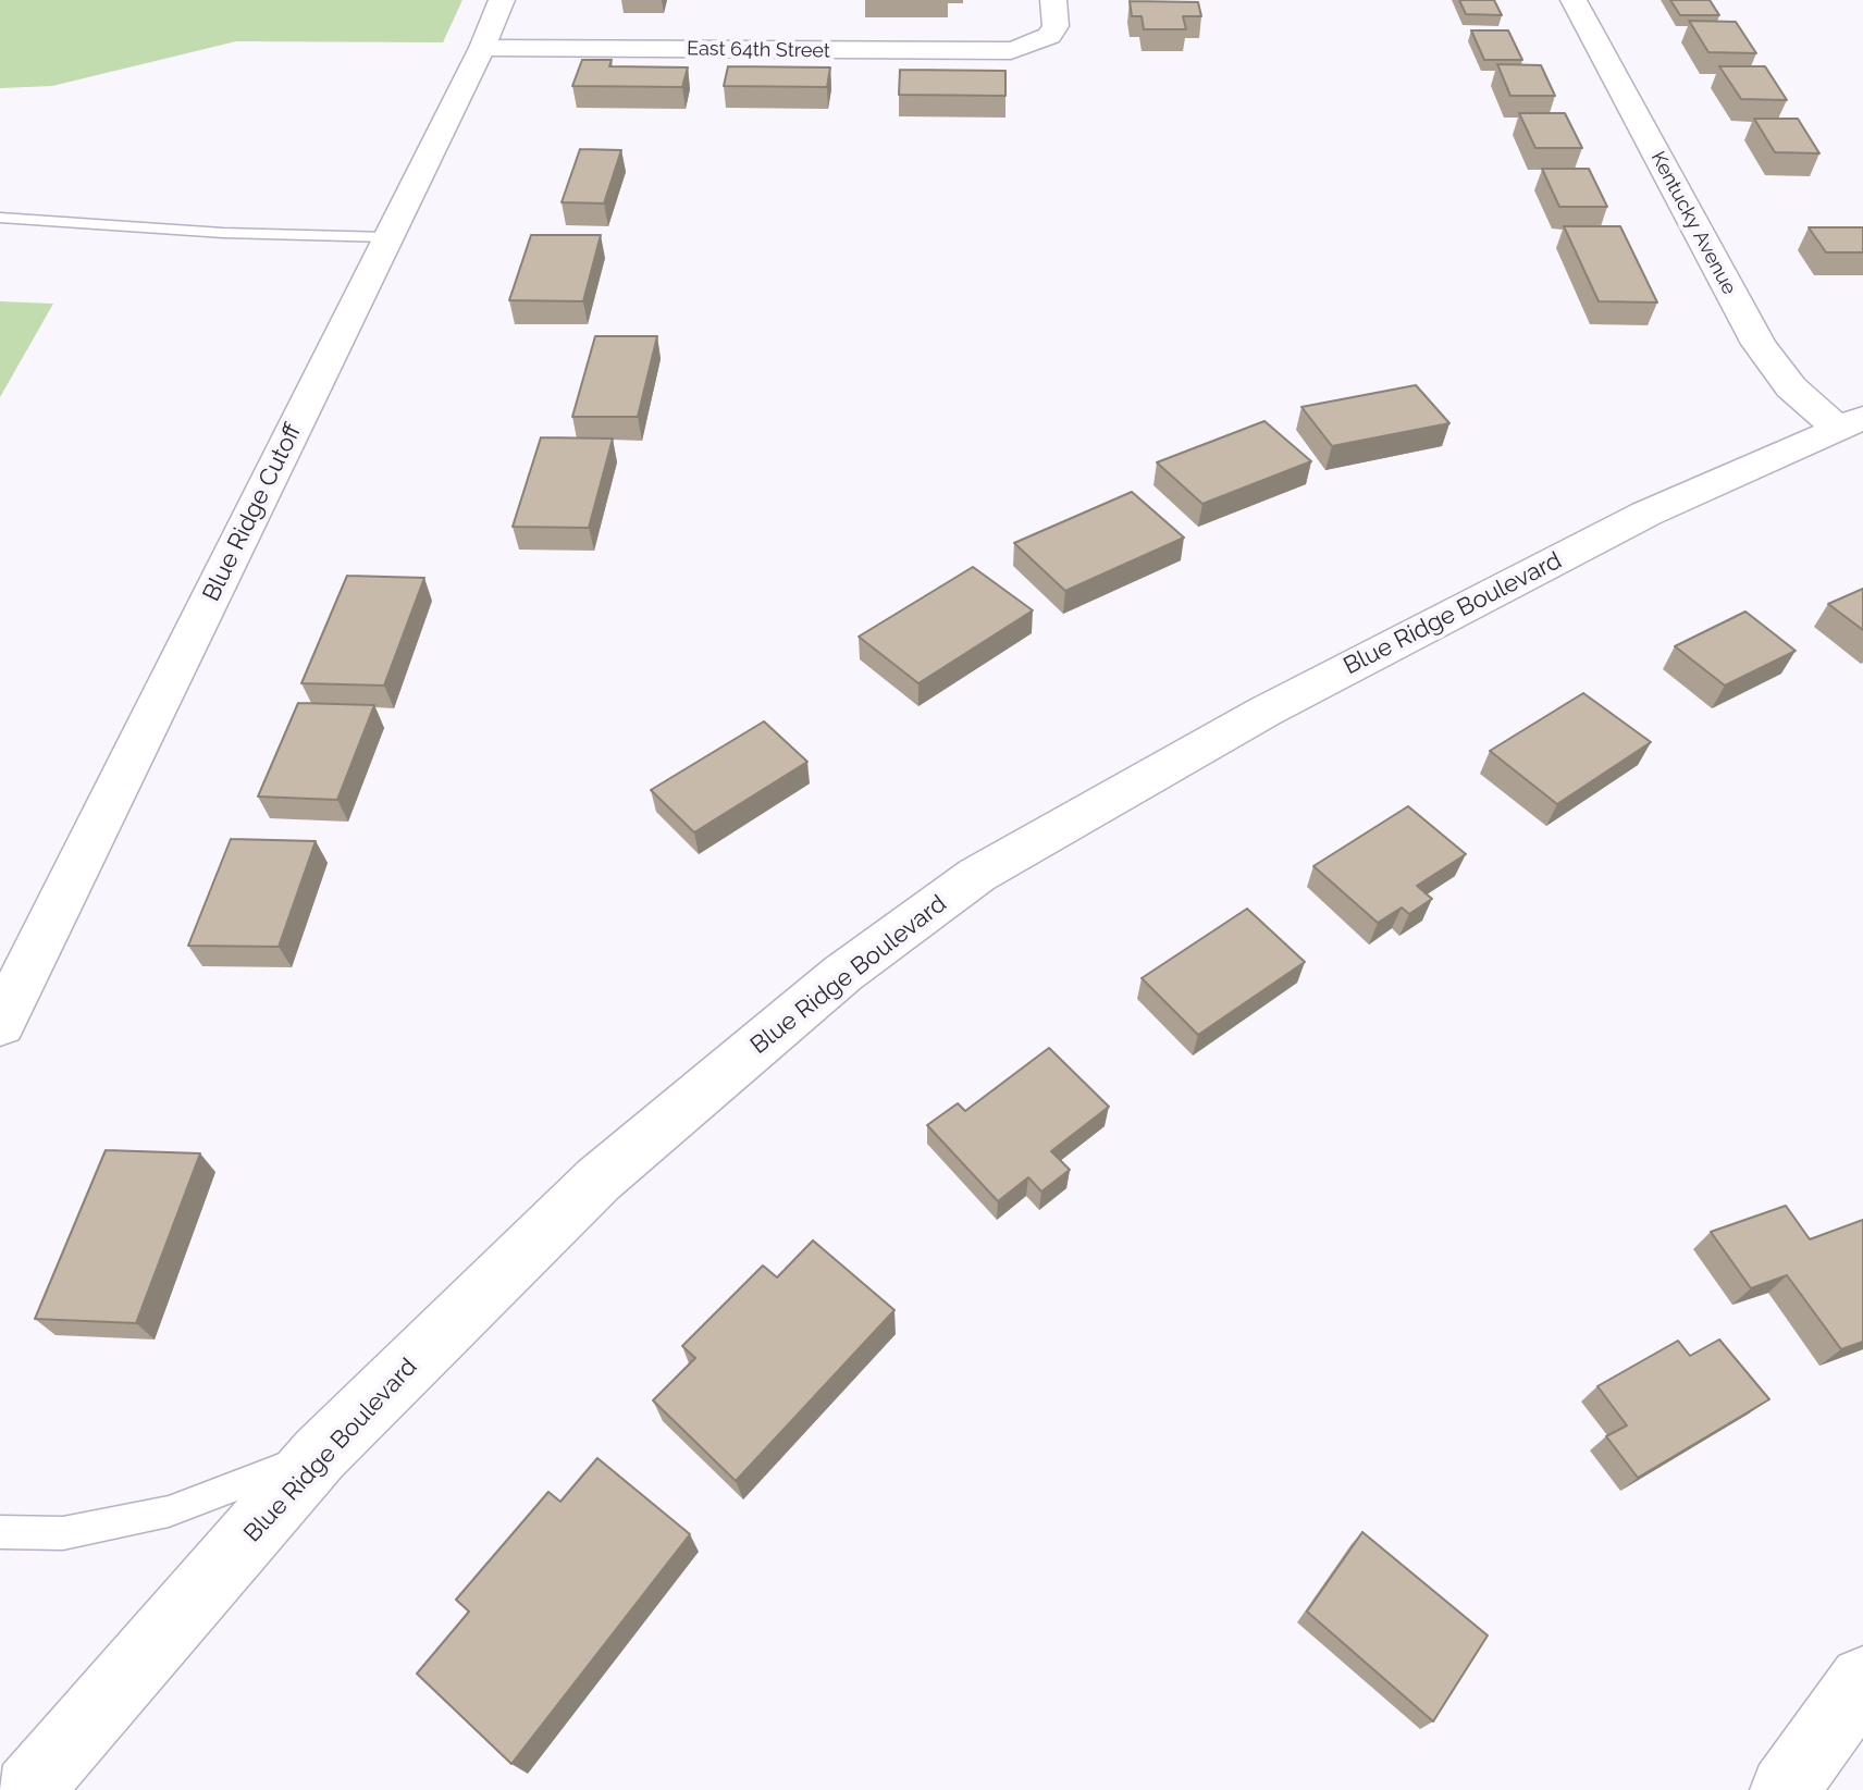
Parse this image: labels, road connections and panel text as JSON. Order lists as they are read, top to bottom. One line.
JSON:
{"streets":{"street":["East 64th Street","Kentucky Avenue","Blue Ridge Cutoff","Blue Ridge Boulevard"]},"crossings":[["East 64th Street","Blue Ridge Cutoff"],["Kentucky Avenue","Blue Ridge Boulevard"]]}
